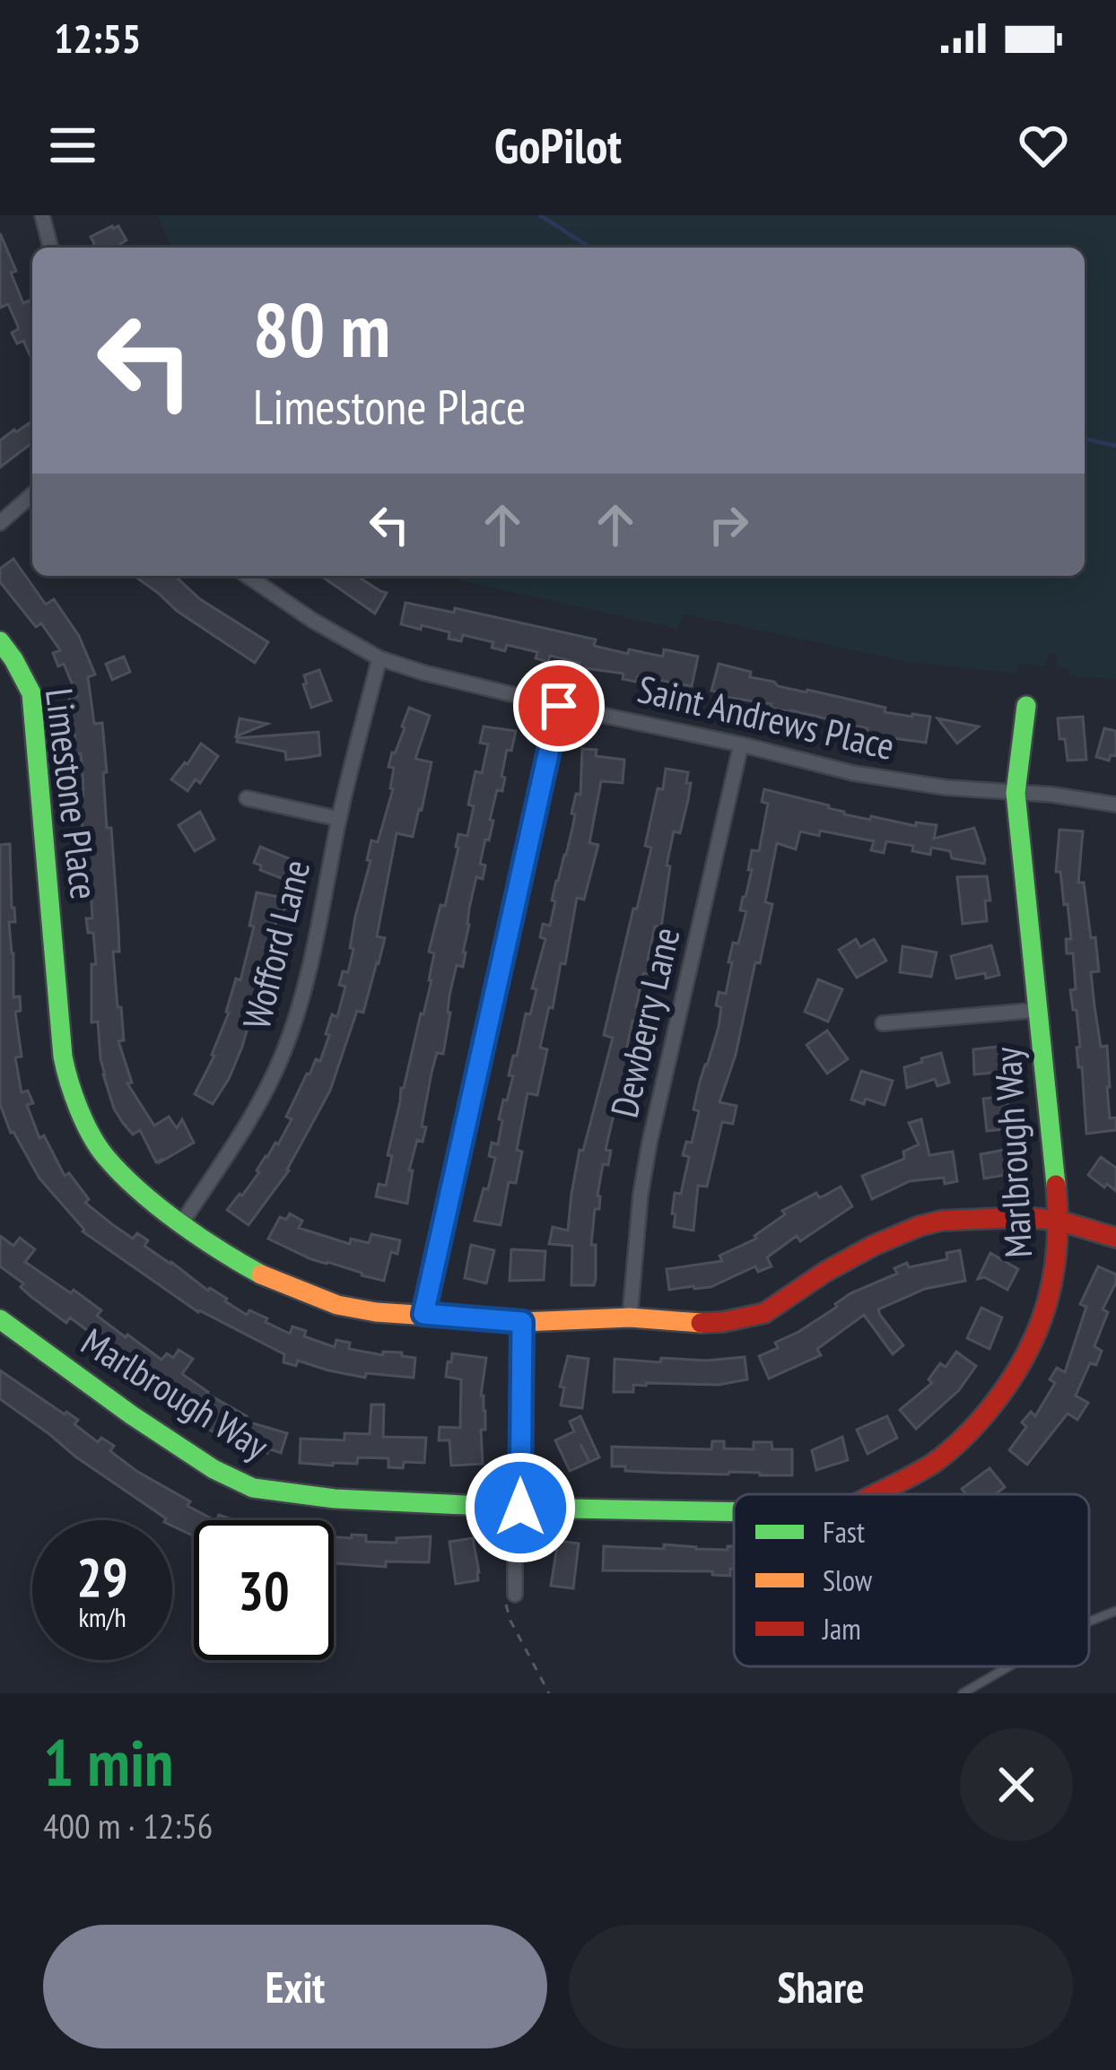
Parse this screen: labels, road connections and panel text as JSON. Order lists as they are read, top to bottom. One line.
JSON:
{"streets":{"street":["Saint Andrews Place","Limestone Place","Wofford Lane","Dewberry Lane","Marlbrough Way"]},"crossings":[["Saint Andrews Place","Wofford Lane"],["Saint Andrews Place","Dewberry Lane"],["Saint Andrews Place","Marlbrough Way"],["Limestone Place","Wofford Lane"],["Limestone Place","Dewberry Lane"],["Limestone Place","Marlbrough Way"]],"legend":["Fast","Slow","Jam"],"page":{"status":"12:55","header":"GoPilot","turn":["80 m","Limestone Place"],"speed":"29 km/h","limit":"30","heading":["1 min","400 m · 12:56"],"buttons":["Exit","Share"]}}
